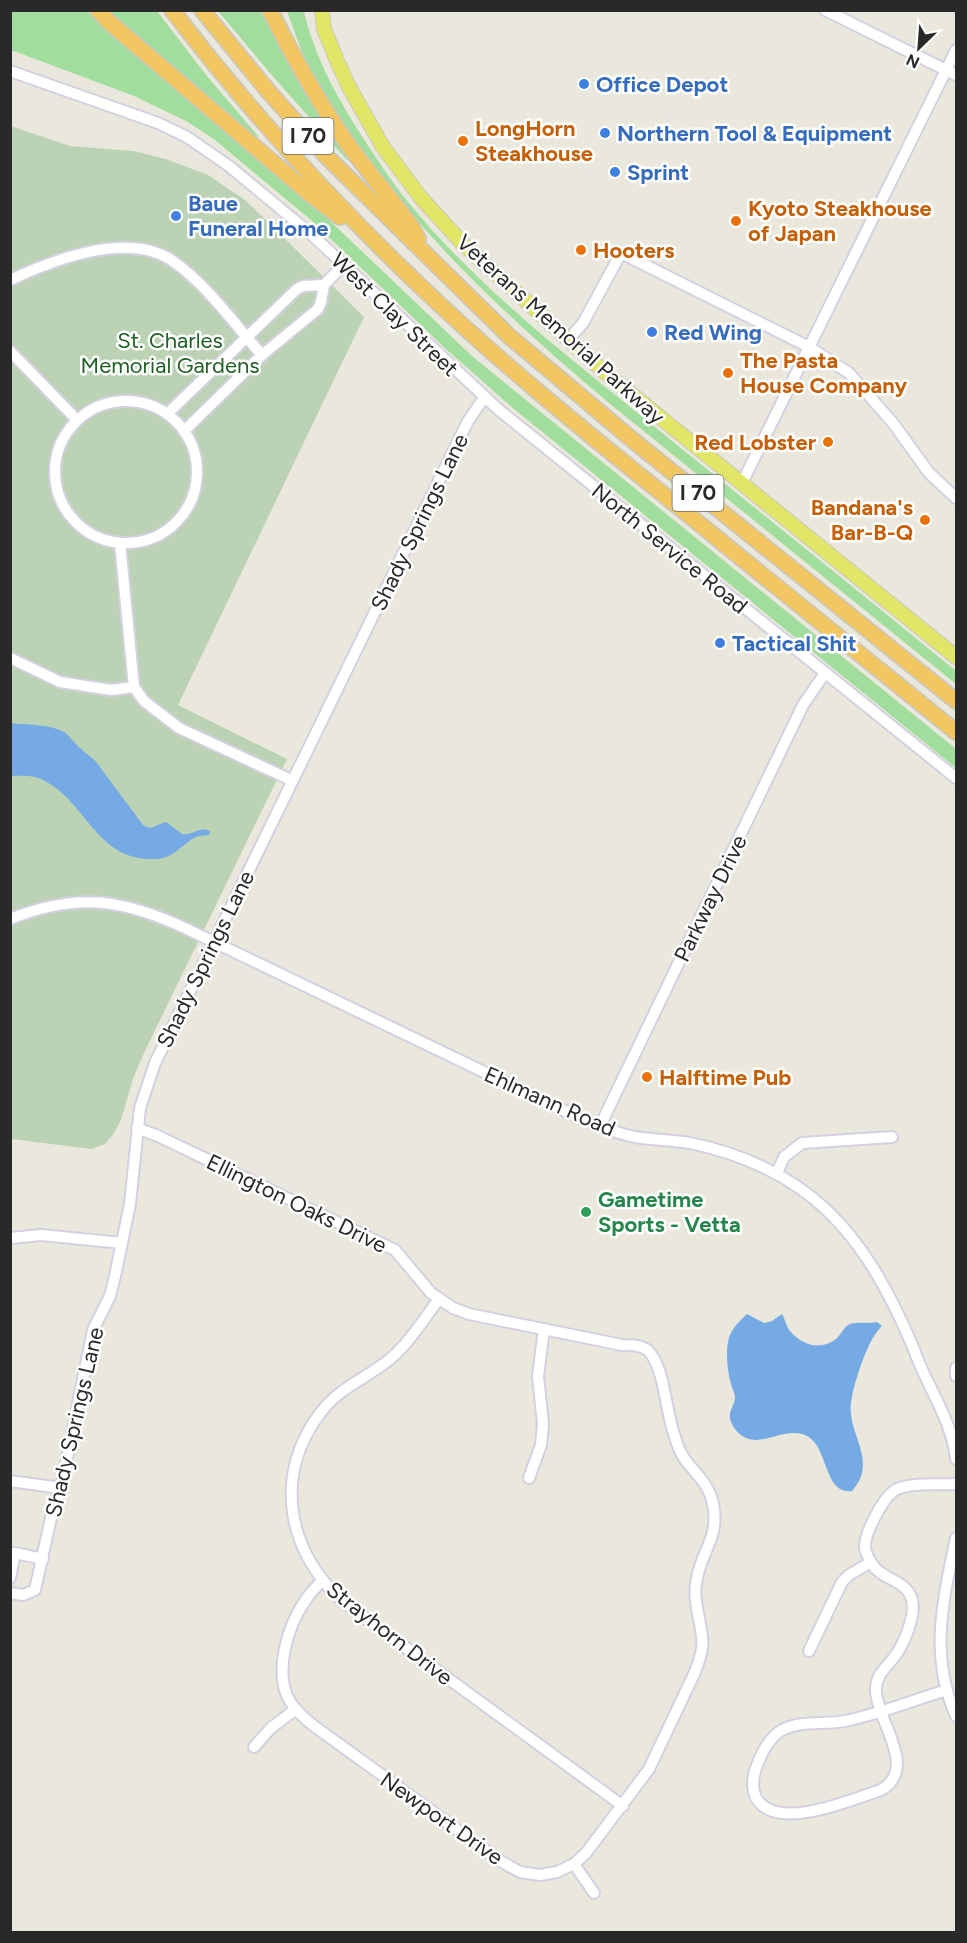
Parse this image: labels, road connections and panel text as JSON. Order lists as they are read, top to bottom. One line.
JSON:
{"streets":{"highway":["I 70"],"main road":["Veterans Memorial Parkway"],"street":["West Clay Street","Shady Springs Lane","North Service Road","Parkway Drive","Ehlmann Road","Ellington Oaks Drive","Strayhorn Drive","Newport Drive"]},"crossings":[["West Clay Street","North Service Road"],["Shady Springs Lane","North Service Road"],["Shady Springs Lane","Ehlmann Road"],["Shady Springs Lane","Ellington Oaks Drive"],["North Service Road","Parkway Drive"],["Parkway Drive","Ehlmann Road"],["Ellington Oaks Drive","Strayhorn Drive"],["Ellington Oaks Drive","Newport Drive"],["Strayhorn Drive","Newport Drive"]],"parks":["St. Charles Memorial Gardens"],"places":["Office Depot","Northern Tool & Equipment","LongHorn Steakhouse","Sprint","Baue Funeral Home","Kyoto Steakhouse of Japan","Hooters","Red Wing","The Pasta House Company","Red Lobster","Bandana's Bar-B-Q","Tactical Shit","Halftime Pub","Gametime Sports - Vetta"],"north":"bottom left"}
